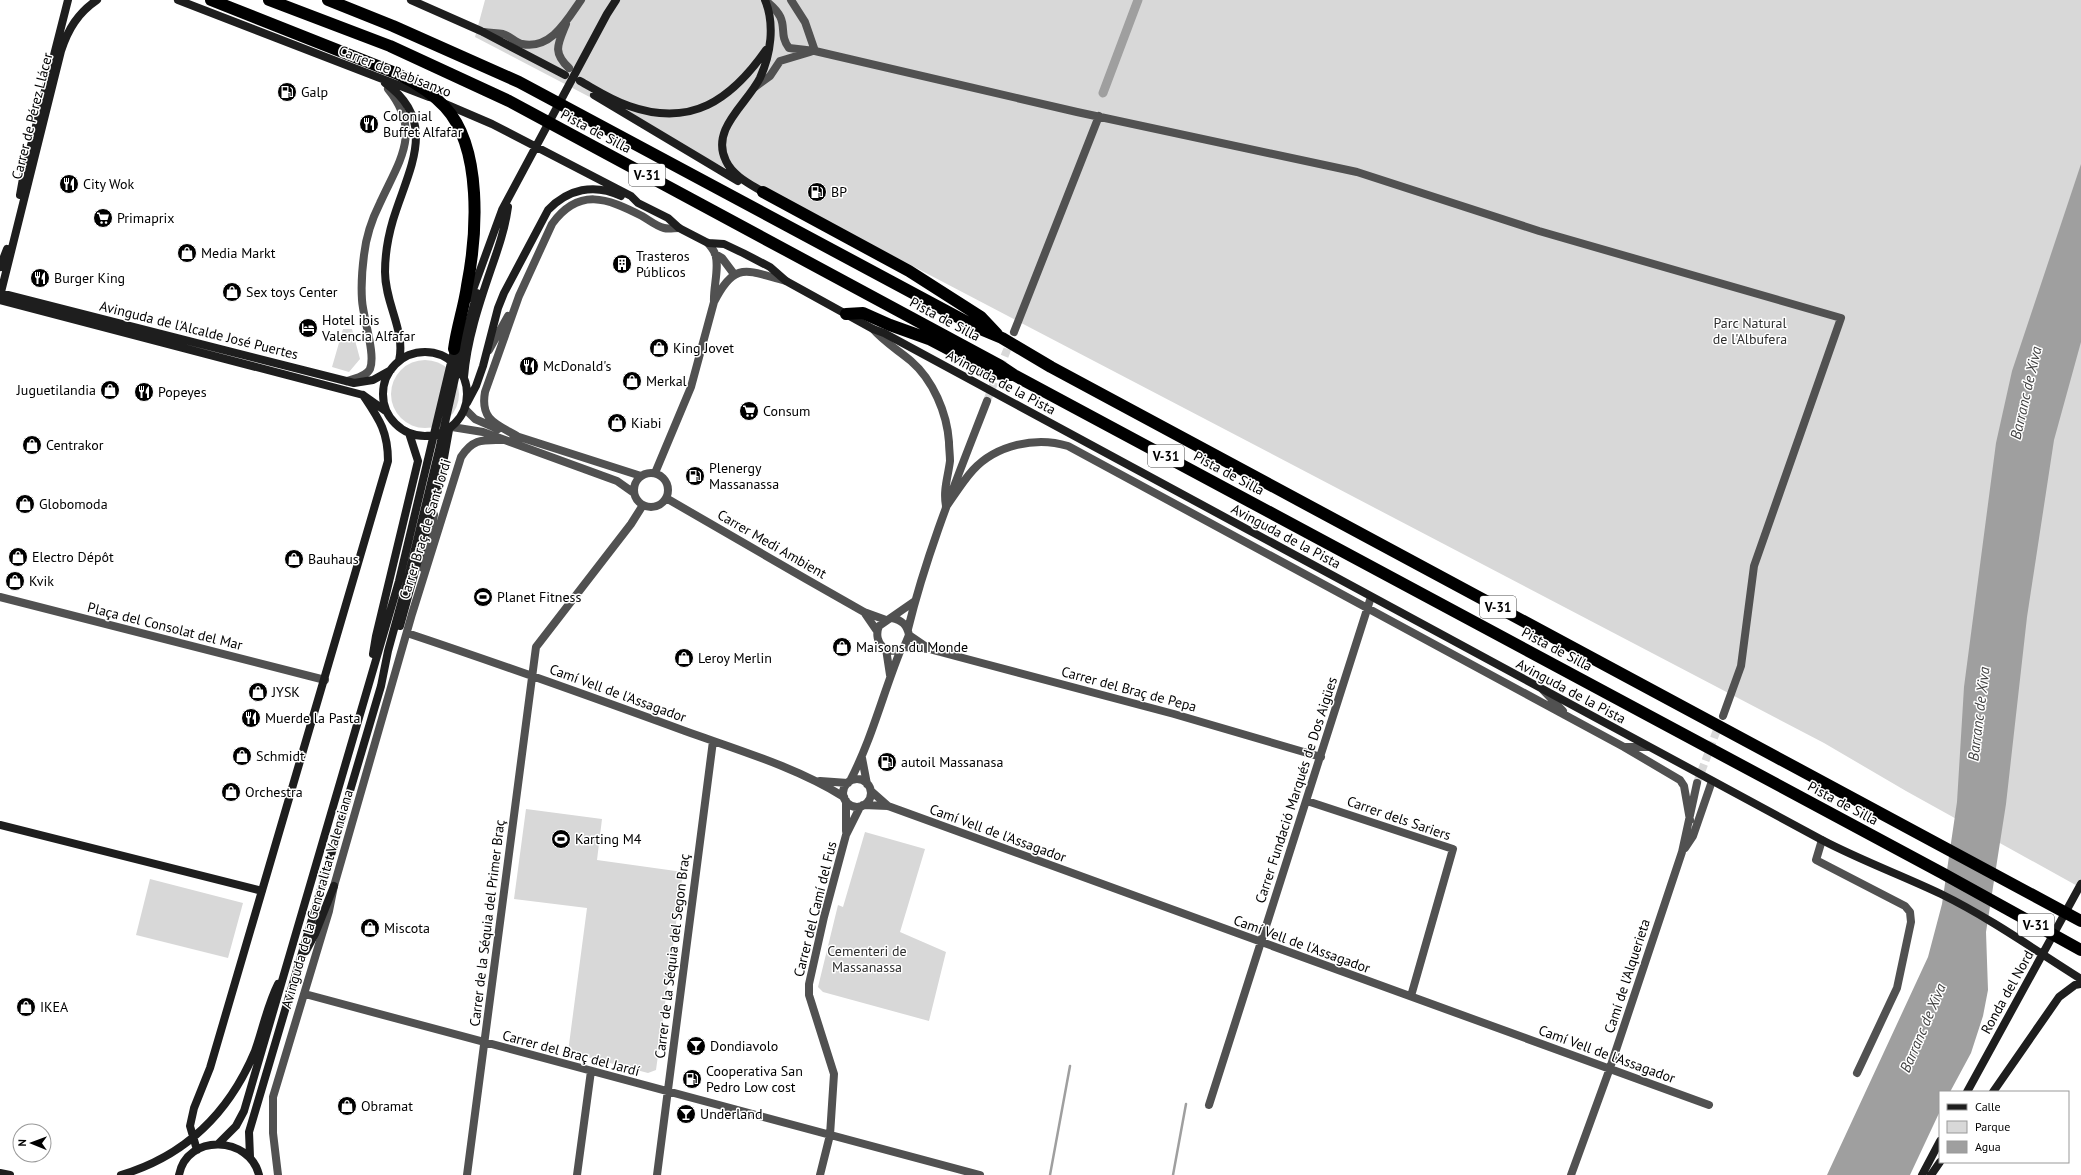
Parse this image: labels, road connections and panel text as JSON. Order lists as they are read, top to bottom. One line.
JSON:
{"streets":{"highway":["Pista de Silla","V-31"],"street":["Carrer de Rabisanxo","Carrer de Pérez Llácer","Avinguda de l'Alcalde José Puertes","Avinguda de la Pista","Carrer Braç de Sant Jordi","Carrer Medi Ambient","Plaça del Consolat del Mar","Carrer del Braç de Pepa","Camí Vell de l'Assagador","Carrer Fundació Marqués de Dos Aigües","Carrer dels Sariers","Avinguda de la Generalitat Valenciana","Carrer del Camí del Fus","Carrer de la Séquia del Primer Braç","Carrer de la Séquia del Segon Braç","Camí de l'Alquerieta","Ronda del Nord","Carrer del Braç del Jardí"]},"crossings":[["Carrer de Rabisanxo","Avinguda de la Pista"],["Carrer de Pérez Llácer","Avinguda de l'Alcalde José Puertes"],["Avinguda de la Pista","Carrer Fundació Marqués de Dos Aigües"],["Avinguda de la Pista","Camí de l'Alquerieta"],["Carrer Braç de Sant Jordi","Camí Vell de l'Assagador"],["Carrer Braç de Sant Jordi","Avinguda de la Generalitat Valenciana"],["Carrer Medi Ambient","Carrer del Braç de Pepa"],["Carrer Medi Ambient","Carrer de la Séquia del Primer Braç"],["Carrer del Braç de Pepa","Carrer Fundació Marqués de Dos Aigües"],["Camí Vell de l'Assagador","Carrer Fundació Marqués de Dos Aigües"],["Camí Vell de l'Assagador","Carrer dels Sariers"],["Camí Vell de l'Assagador","Avinguda de la Generalitat Valenciana"],["Camí Vell de l'Assagador","Carrer del Camí del Fus"],["Camí Vell de l'Assagador","Carrer de la Séquia del Primer Braç"],["Camí Vell de l'Assagador","Carrer de la Séquia del Segon Braç"],["Camí Vell de l'Assagador","Camí de l'Alquerieta"],["Carrer Fundació Marqués de Dos Aigües","Carrer dels Sariers"],["Avinguda de la Generalitat Valenciana","Carrer del Braç del Jardí"],["Carrer del Camí del Fus","Carrer del Braç del Jardí"],["Carrer de la Séquia del Primer Braç","Carrer del Braç del Jardí"],["Carrer de la Séquia del Segon Braç","Carrer del Braç del Jardí"]],"water":["Barranc de Xiva"],"parks":["Parc Natural de l'Albufera","Cementeri de Massanassa"],"places":{"fuel station":["Galp","BP","Plenergy Massanassa","autoil Massanasa","Cooperativa San Pedro Low cost"],"restaurant":["Colonial Buffet Alfafar","City Wok","Burger King","McDonald's","Popeyes","Muerde la Pasta"],"supermarket":["Primaprix","Consum"],"shop":["Media Markt","Sex toys Center","King Jovet","Merkal","Juguetilandia","Kiabi","Centrakor","Globomoda","Electro Dépôt","Bauhaus","Kvik","Maisons du Monde","Leroy Merlin","JYSK","Schmidt","Orchestra","Miscota","IKEA","Obramat"],"building":["Trasteros Públicos"],"hotel":["Hotel ibis Valencia Alfafar"],"sports":["Planet Fitness","Karting M4"],"bar":["Dondiavolo","Underland"]},"legend":["Calle","Parque","Agua"],"north":"left"}
